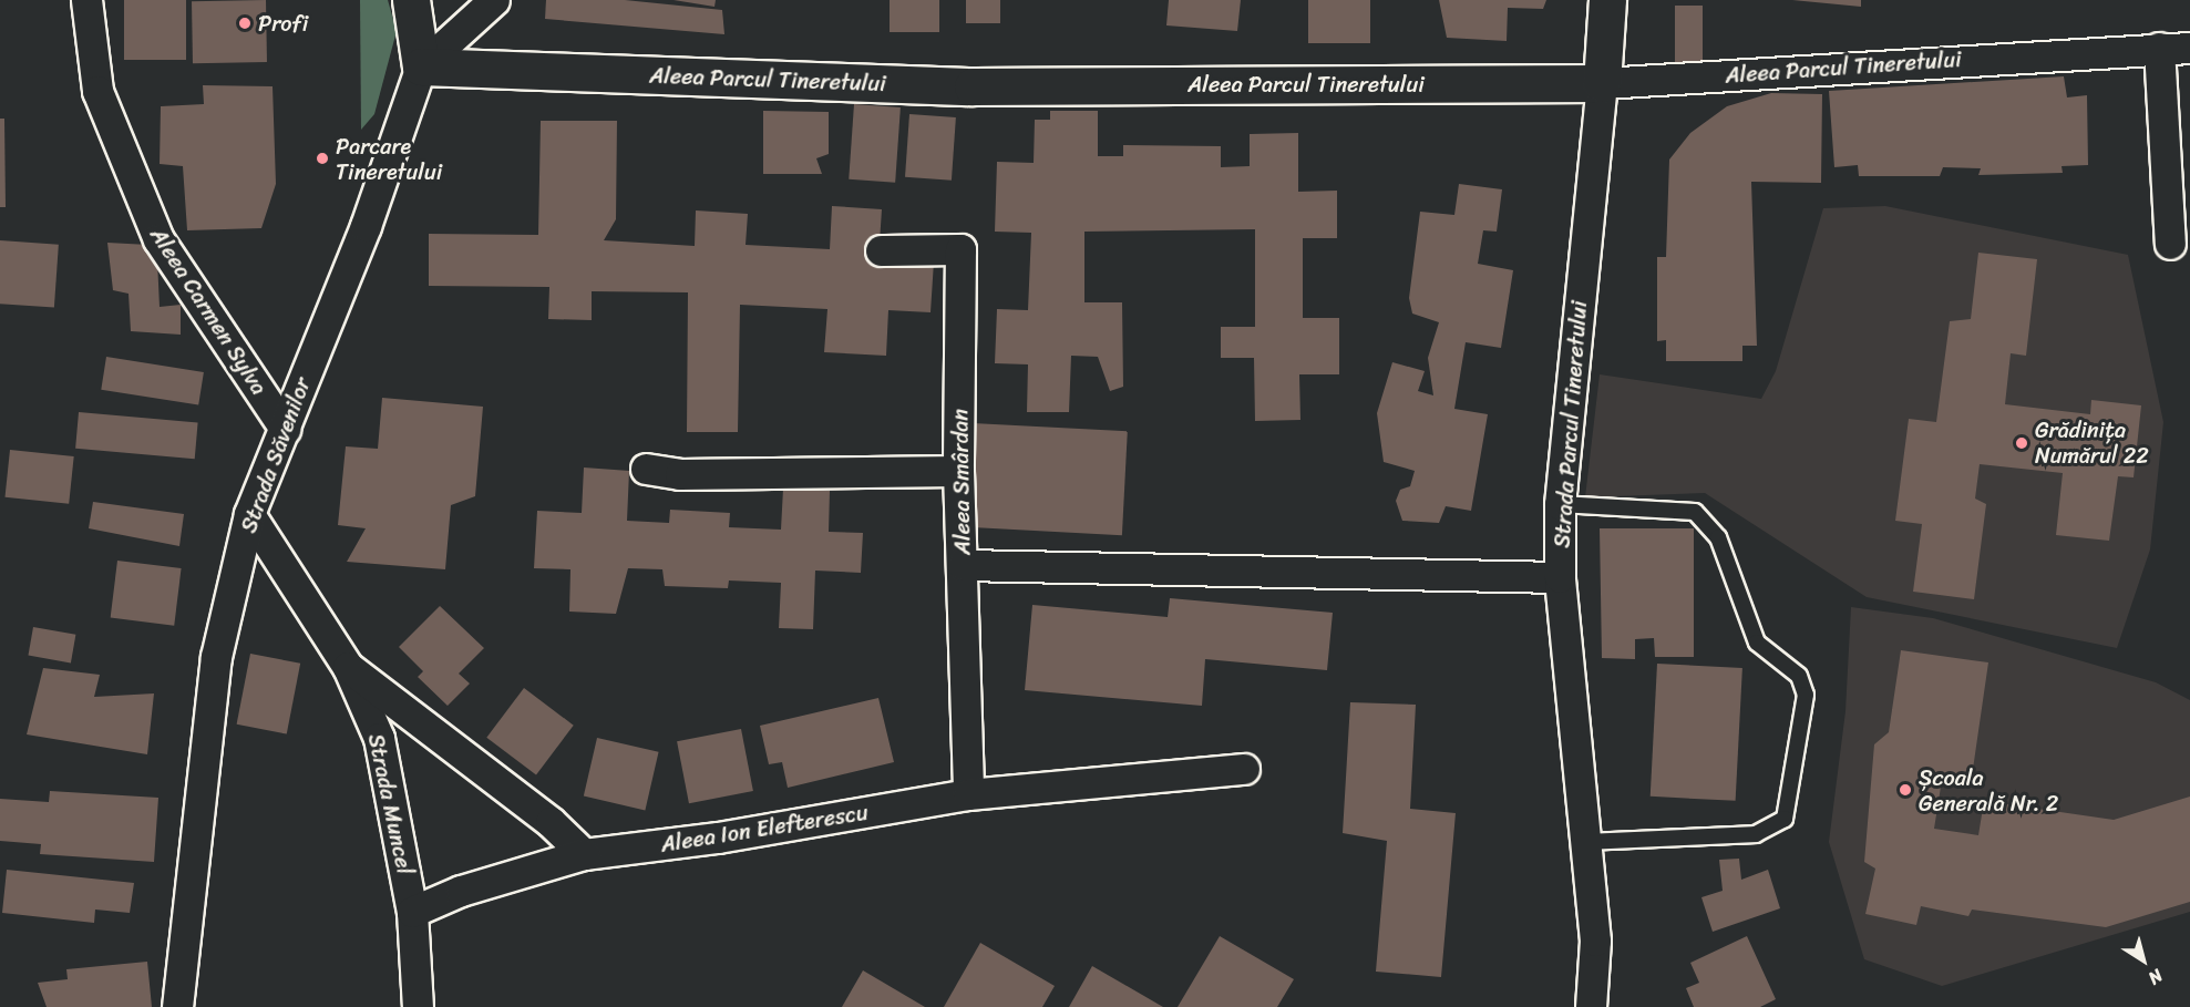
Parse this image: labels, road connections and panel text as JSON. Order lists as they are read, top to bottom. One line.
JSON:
{"streets":{"street":["Aleea Parcul Tineretului","Aleea Carmen Sylva","Strada Parcul Tineretului","Strada Săvenilor","Aleea Smârdan","Strada Muncel","Aleea Ion Elefterescu"]},"crossings":[["Aleea Parcul Tineretului","Strada Parcul Tineretului"],["Aleea Parcul Tineretului","Strada Săvenilor"],["Aleea Carmen Sylva","Strada Săvenilor"],["Strada Săvenilor","Strada Muncel"],["Aleea Smârdan","Aleea Ion Elefterescu"],["Strada Muncel","Aleea Ion Elefterescu"]],"places":["Profi","Parcare Tineretului","Grădinița Numărul 22","Școala Generală Nr. 2"],"north":"bottom right"}
